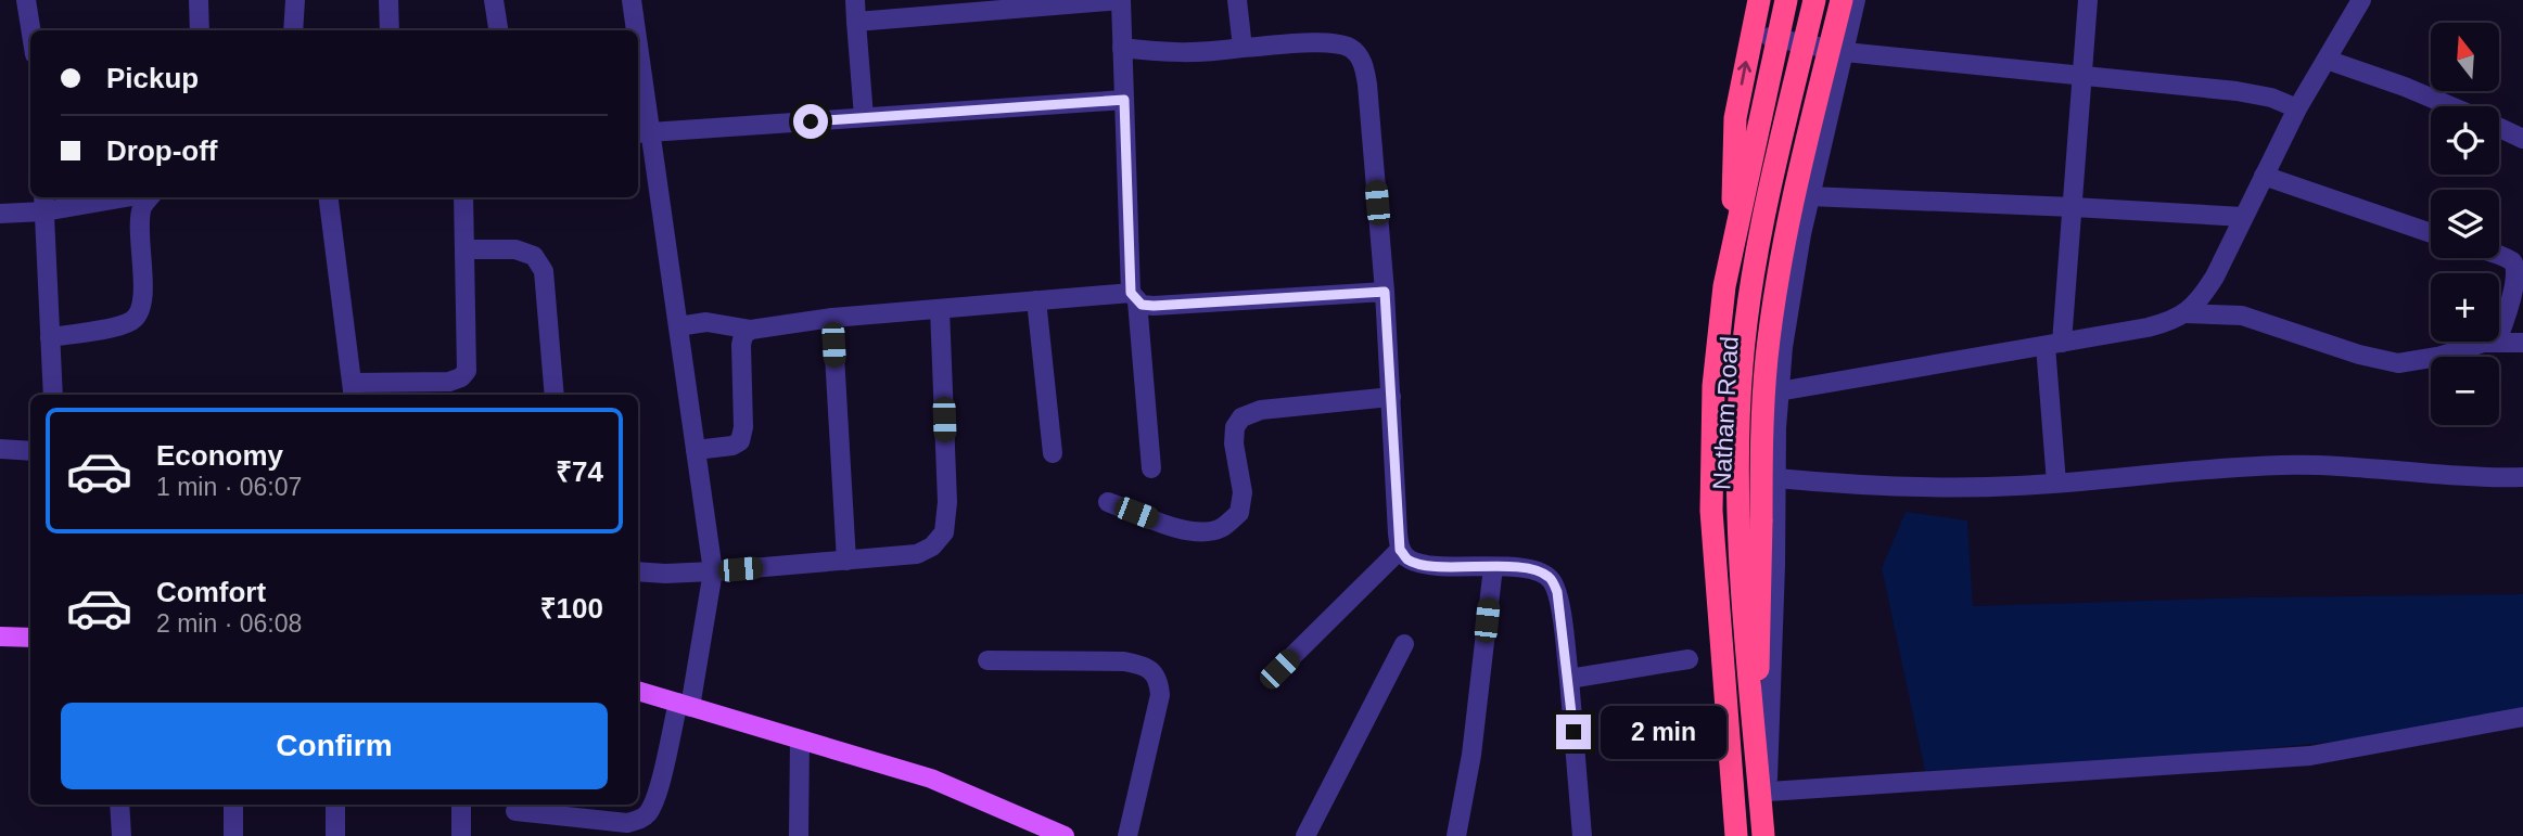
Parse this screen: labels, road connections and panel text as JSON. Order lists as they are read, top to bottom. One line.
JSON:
{"streets":{"main road":["Natham Road"]},"north":"top","page":{"map_buttons":["+","−"],"banner":["Pickup","Drop-off"],"list":[{"name":"Economy","note":"1 min · 06:07","value":"₹74"},{"name":"Comfort","note":"2 min · 06:08","value":"₹100"}],"buttons":"Confirm","bubble":"2 min"}}
